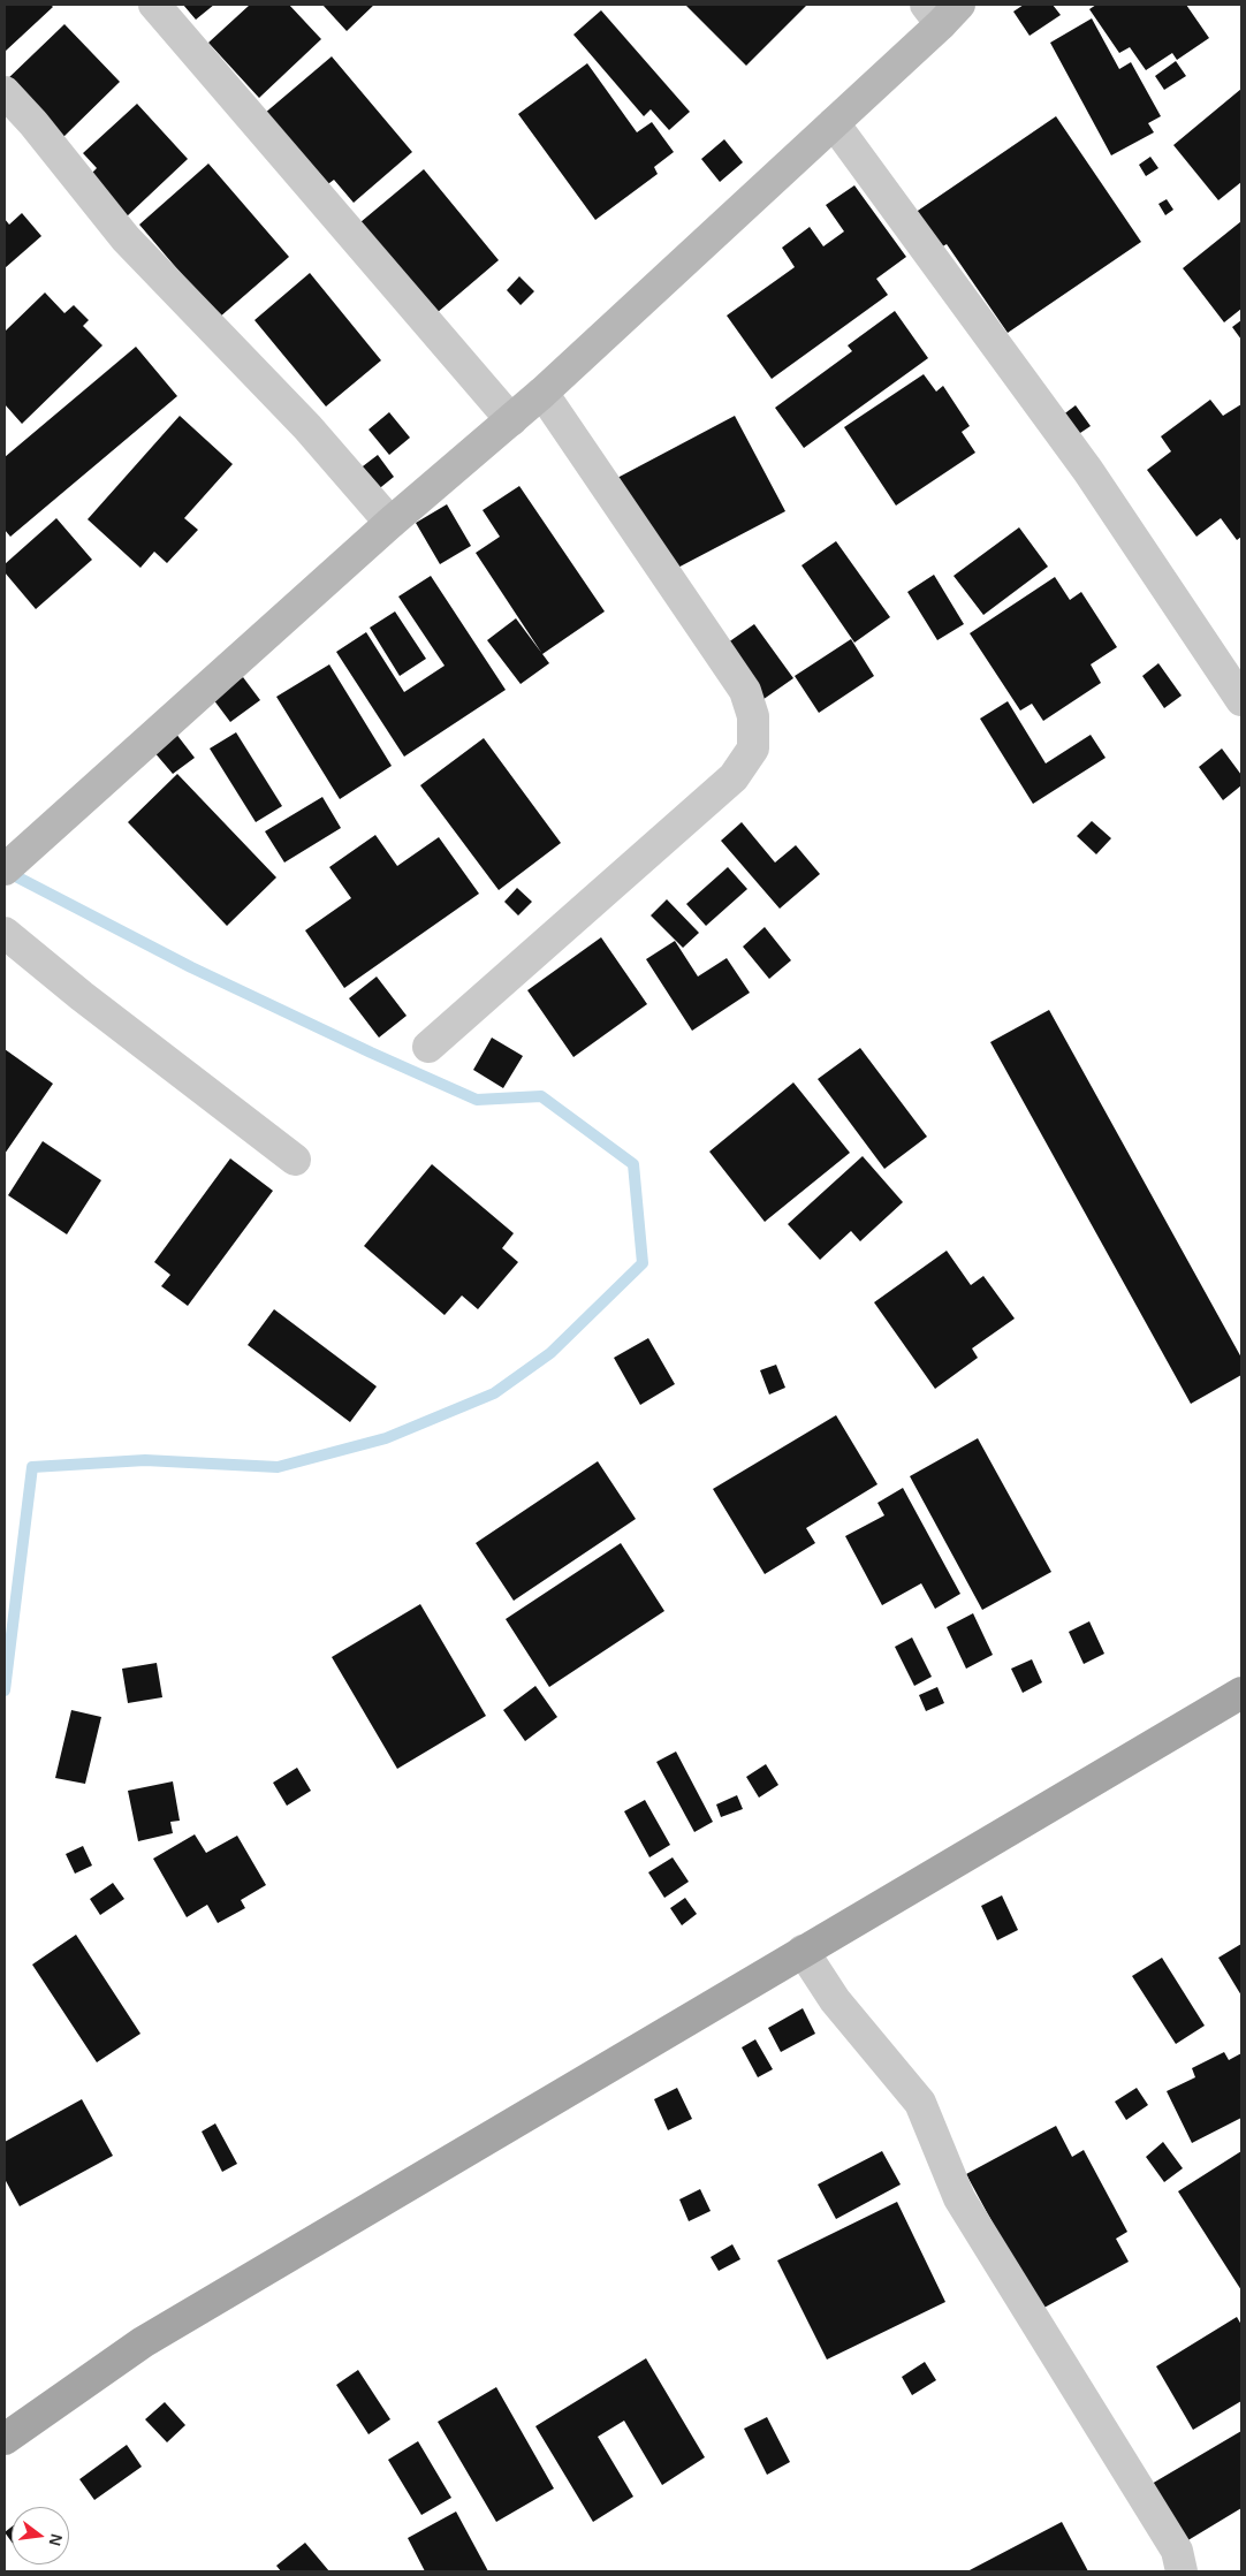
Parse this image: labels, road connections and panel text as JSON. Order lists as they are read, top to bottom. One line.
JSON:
{"north":"right"}
